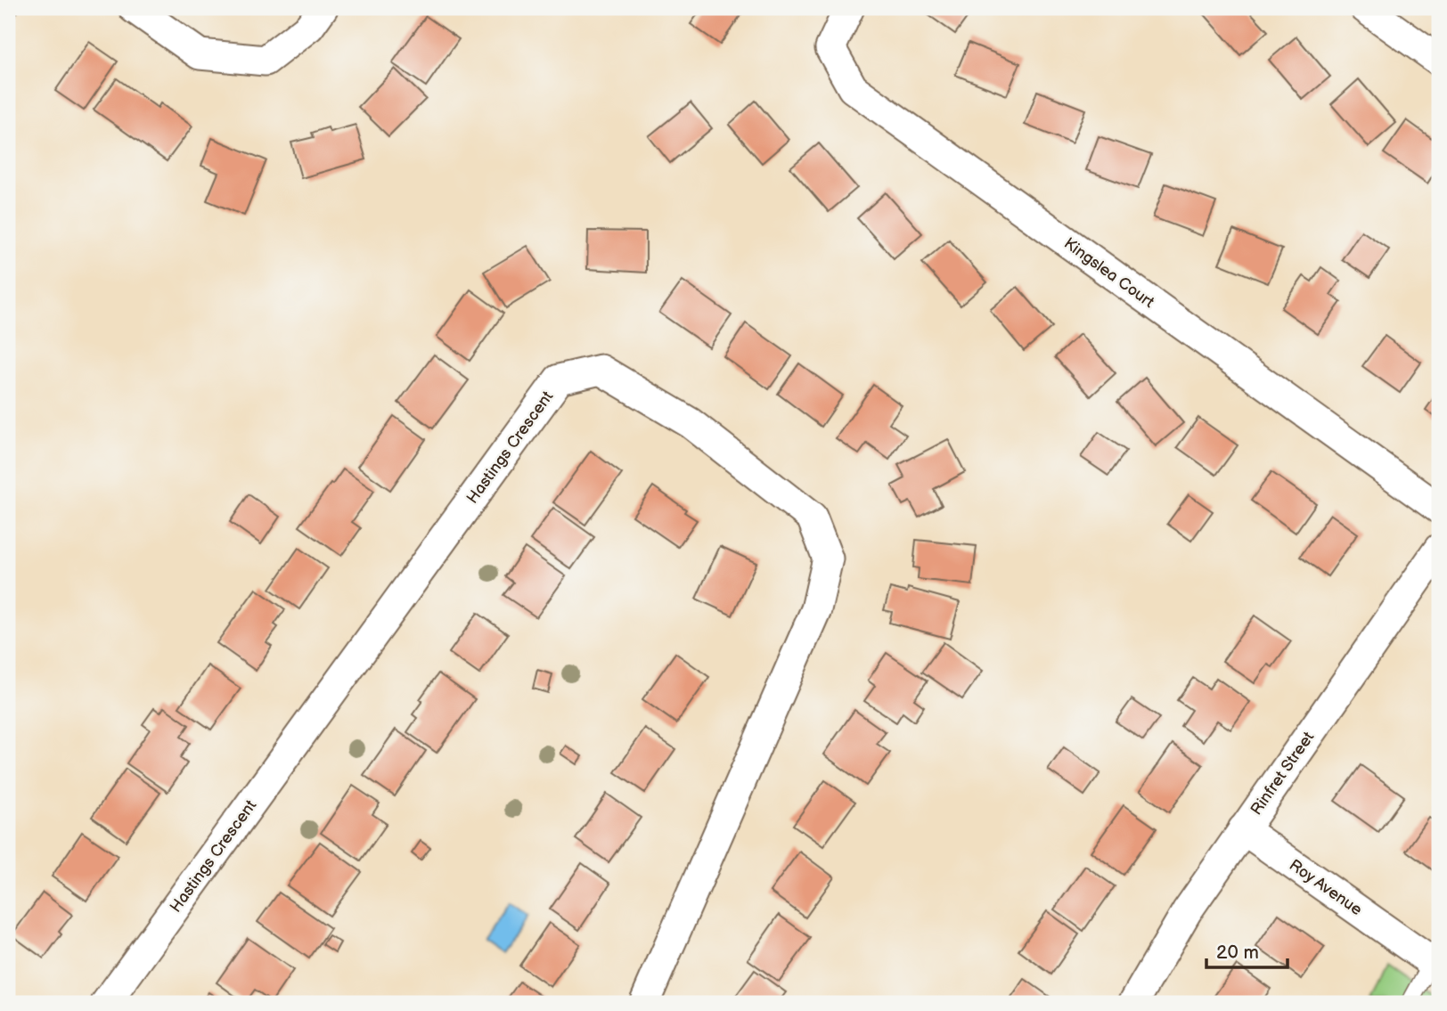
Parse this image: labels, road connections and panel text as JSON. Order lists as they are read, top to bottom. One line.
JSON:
{"streets":{"street":["Kingslea Court","Hastings Crescent","Rinfret Street","Roy Avenue"]},"crossings":[["Rinfret Street","Roy Avenue"]],"scale_bar":"20 m"}
